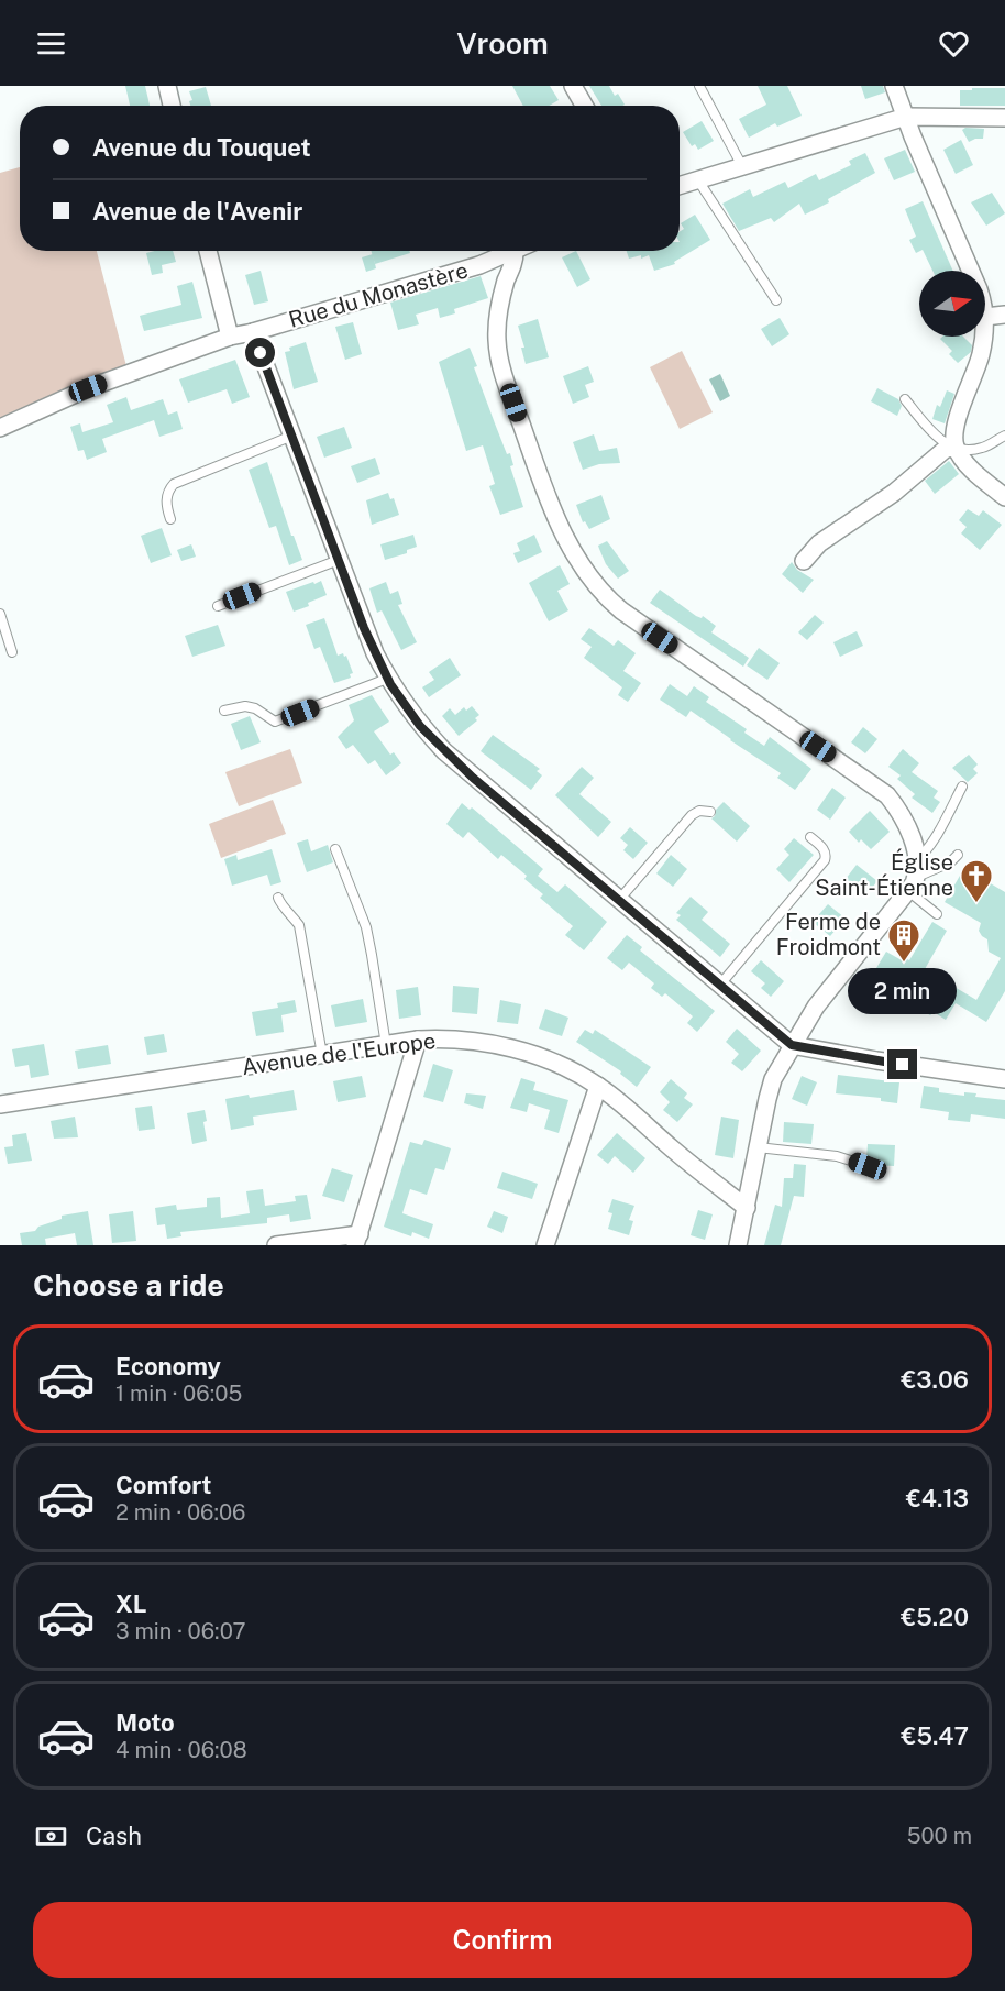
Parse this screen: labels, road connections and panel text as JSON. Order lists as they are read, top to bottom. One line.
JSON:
{"streets":{"street":["Rue du Monastère","Avenue de l'Europe"]},"places":{"church":["Église Saint-Étienne"],"building":["Ferme de Froidmont"]},"north":"right","page":{"header":"Vroom","banner":["Avenue du Touquet","Avenue de l'Avenir"],"bubble":"2 min","heading":"Choose a ride","list":[{"name":"Economy","note":"1 min · 06:05","value":"€3.06"},{"name":"Comfort","note":"2 min · 06:06","value":"€4.13"},{"name":"XL","note":"3 min · 06:07","value":"€5.20"},{"name":"Moto","note":"4 min · 06:08","value":"€5.47"}],"pay":["Cash","500 m"],"buttons":"Confirm"}}
